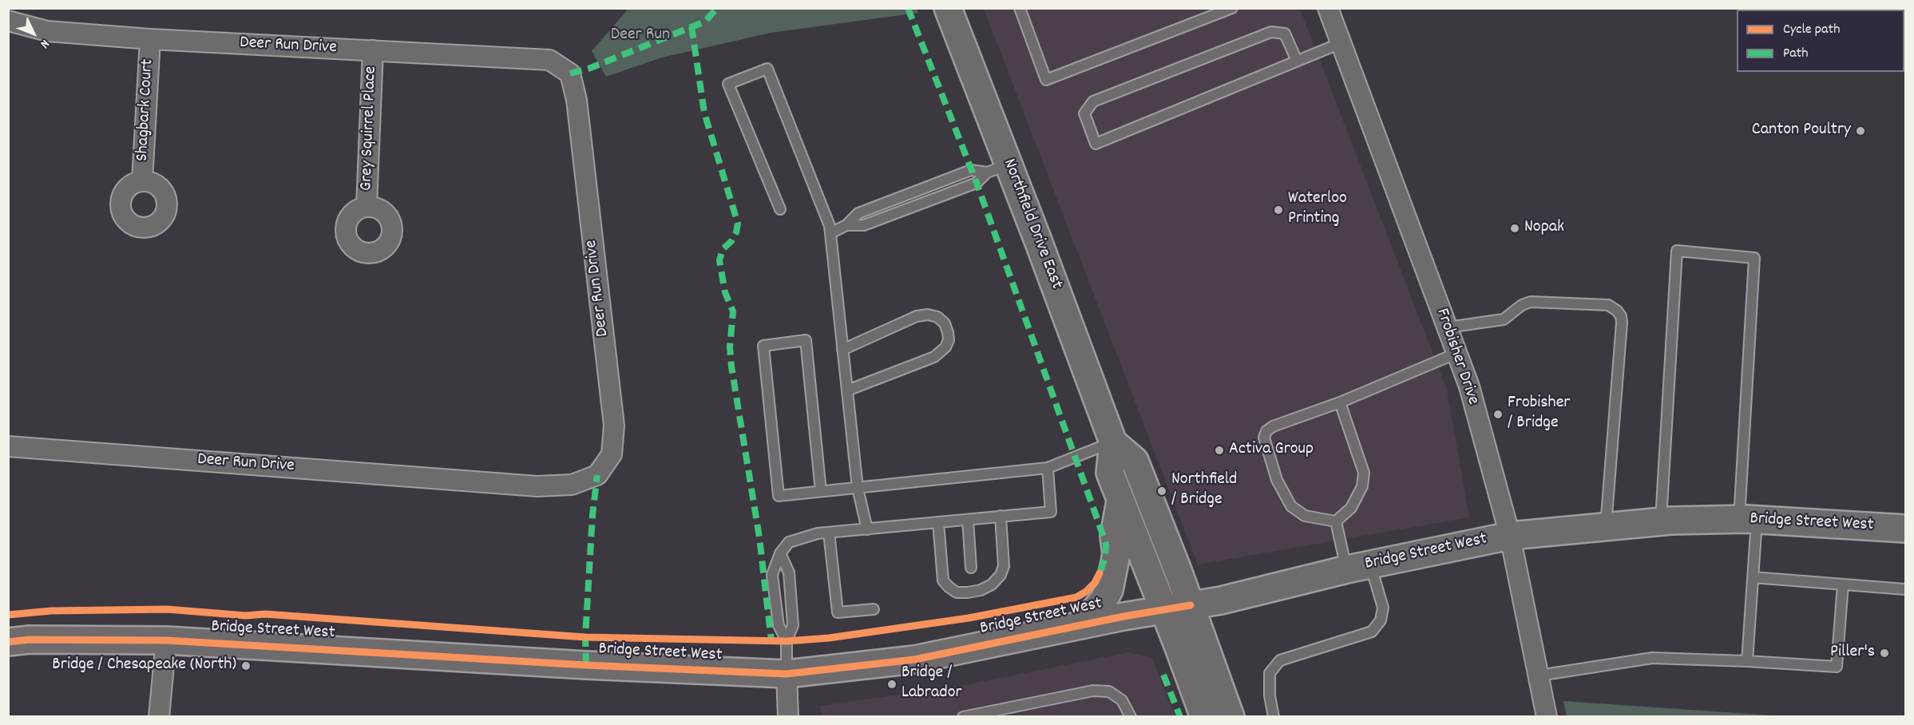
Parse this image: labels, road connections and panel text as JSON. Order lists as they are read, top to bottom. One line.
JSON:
{"streets":{"main road":["Northfield Drive East","Bridge Street West"],"street":["Deer Run Drive","Shagbark Court","Grey Squirrel Place","Frobisher Drive"]},"crossings":[["Deer Run Drive","Shagbark Court"],["Deer Run Drive","Grey Squirrel Place"],["Northfield Drive East","Bridge Street West"],["Frobisher Drive","Bridge Street West"]],"parks":["Deer Run"],"places":["Canton Poultry","Waterloo Printing","Nopak","Frobisher / Bridge","Activa Group","Northfield / Bridge","Piller's","Bridge / Chesapeake (North)","Bridge / Labrador"],"legend":["Cycle path","Path"],"north":"bottom right"}
